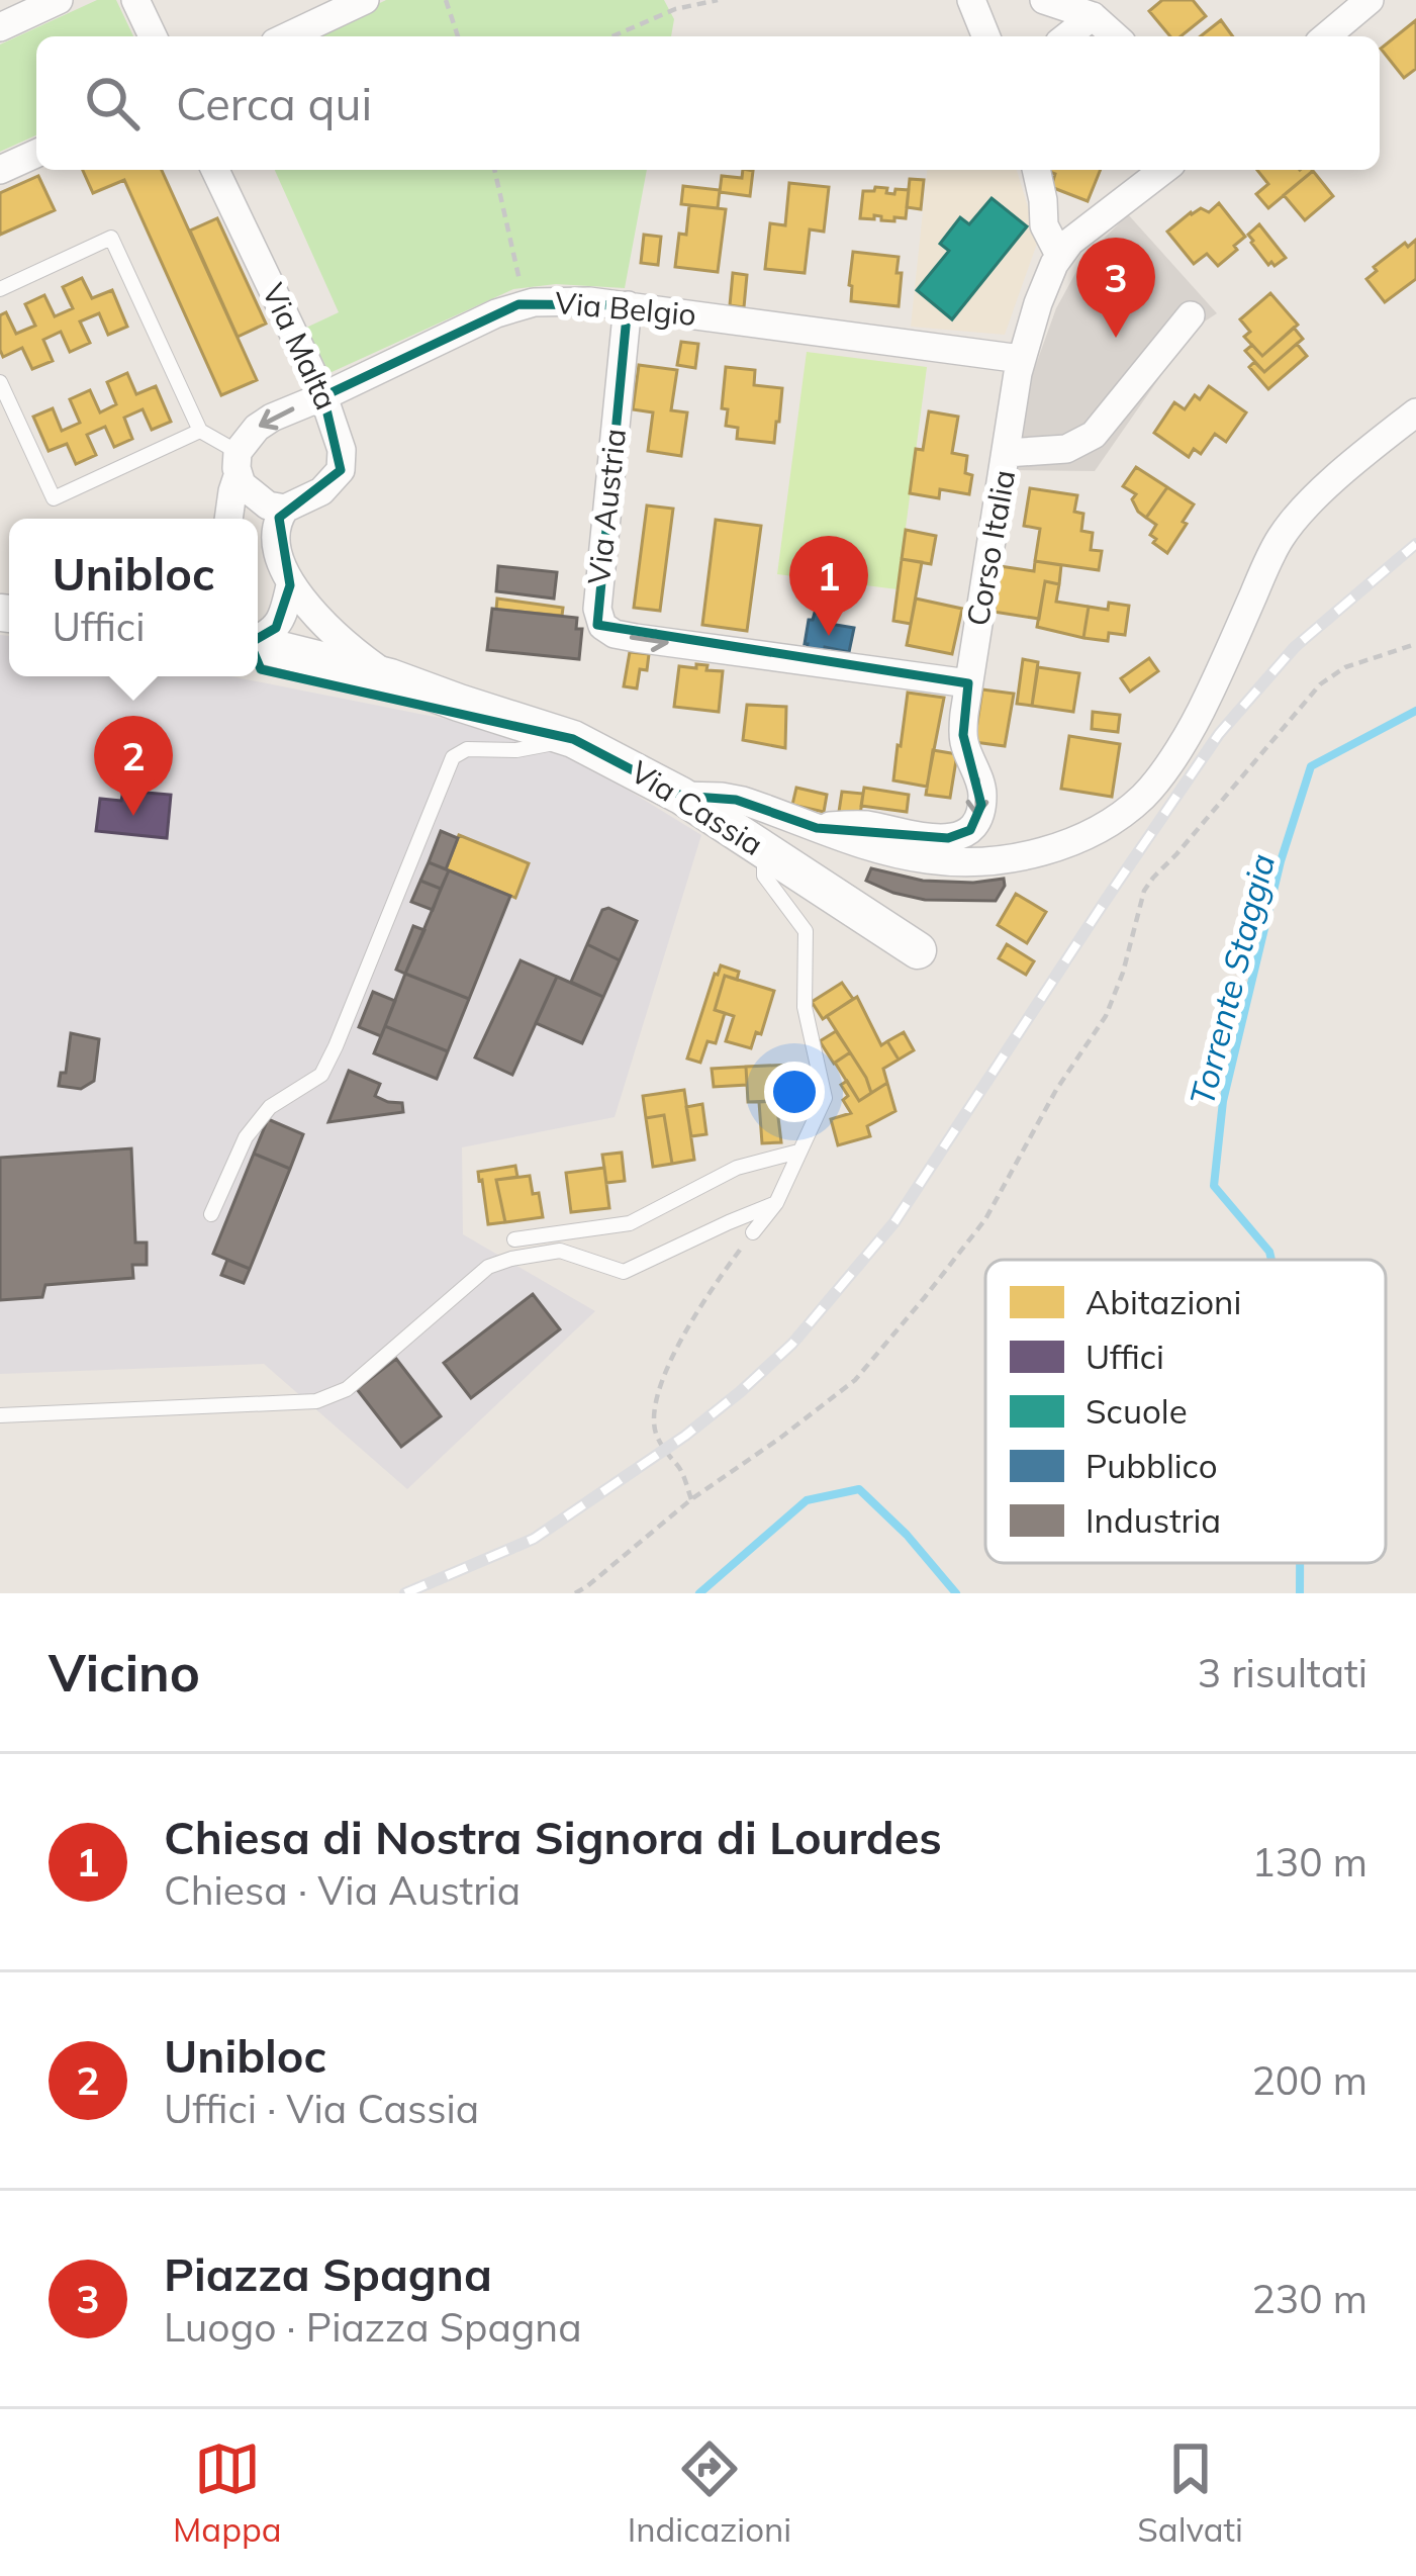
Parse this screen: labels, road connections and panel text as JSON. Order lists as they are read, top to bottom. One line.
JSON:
{"streets":{"main road":["Via Cassia"],"street":["Via Belgio","Via Malta","Via Austria","Corso Italia"]},"crossings":[["Via Belgio","Via Malta"],["Via Belgio","Via Austria"],["Via Belgio","Corso Italia"],["Via Austria","Corso Italia"]],"water":["Torrente Staggia"],"legend":["Abitazioni","Uffici","Scuole","Pubblico","Industria"],"page":{"search":"Cerca qui","pins":["3","1","2"],"popup":["Unibloc","Uffici"],"heading":["Vicino","3 risultati"],"list":[{"mark":"1","name":"Chiesa di Nostra Signora di Lourdes","note":"Chiesa · Via Austria","value":"130 m"},{"mark":"2","name":"Unibloc","note":"Uffici · Via Cassia","value":"200 m"},{"mark":"3","name":"Piazza Spagna","note":"Luogo · Piazza Spagna","value":"230 m"}],"nav":["Mappa","Indicazioni","Salvati"]}}
